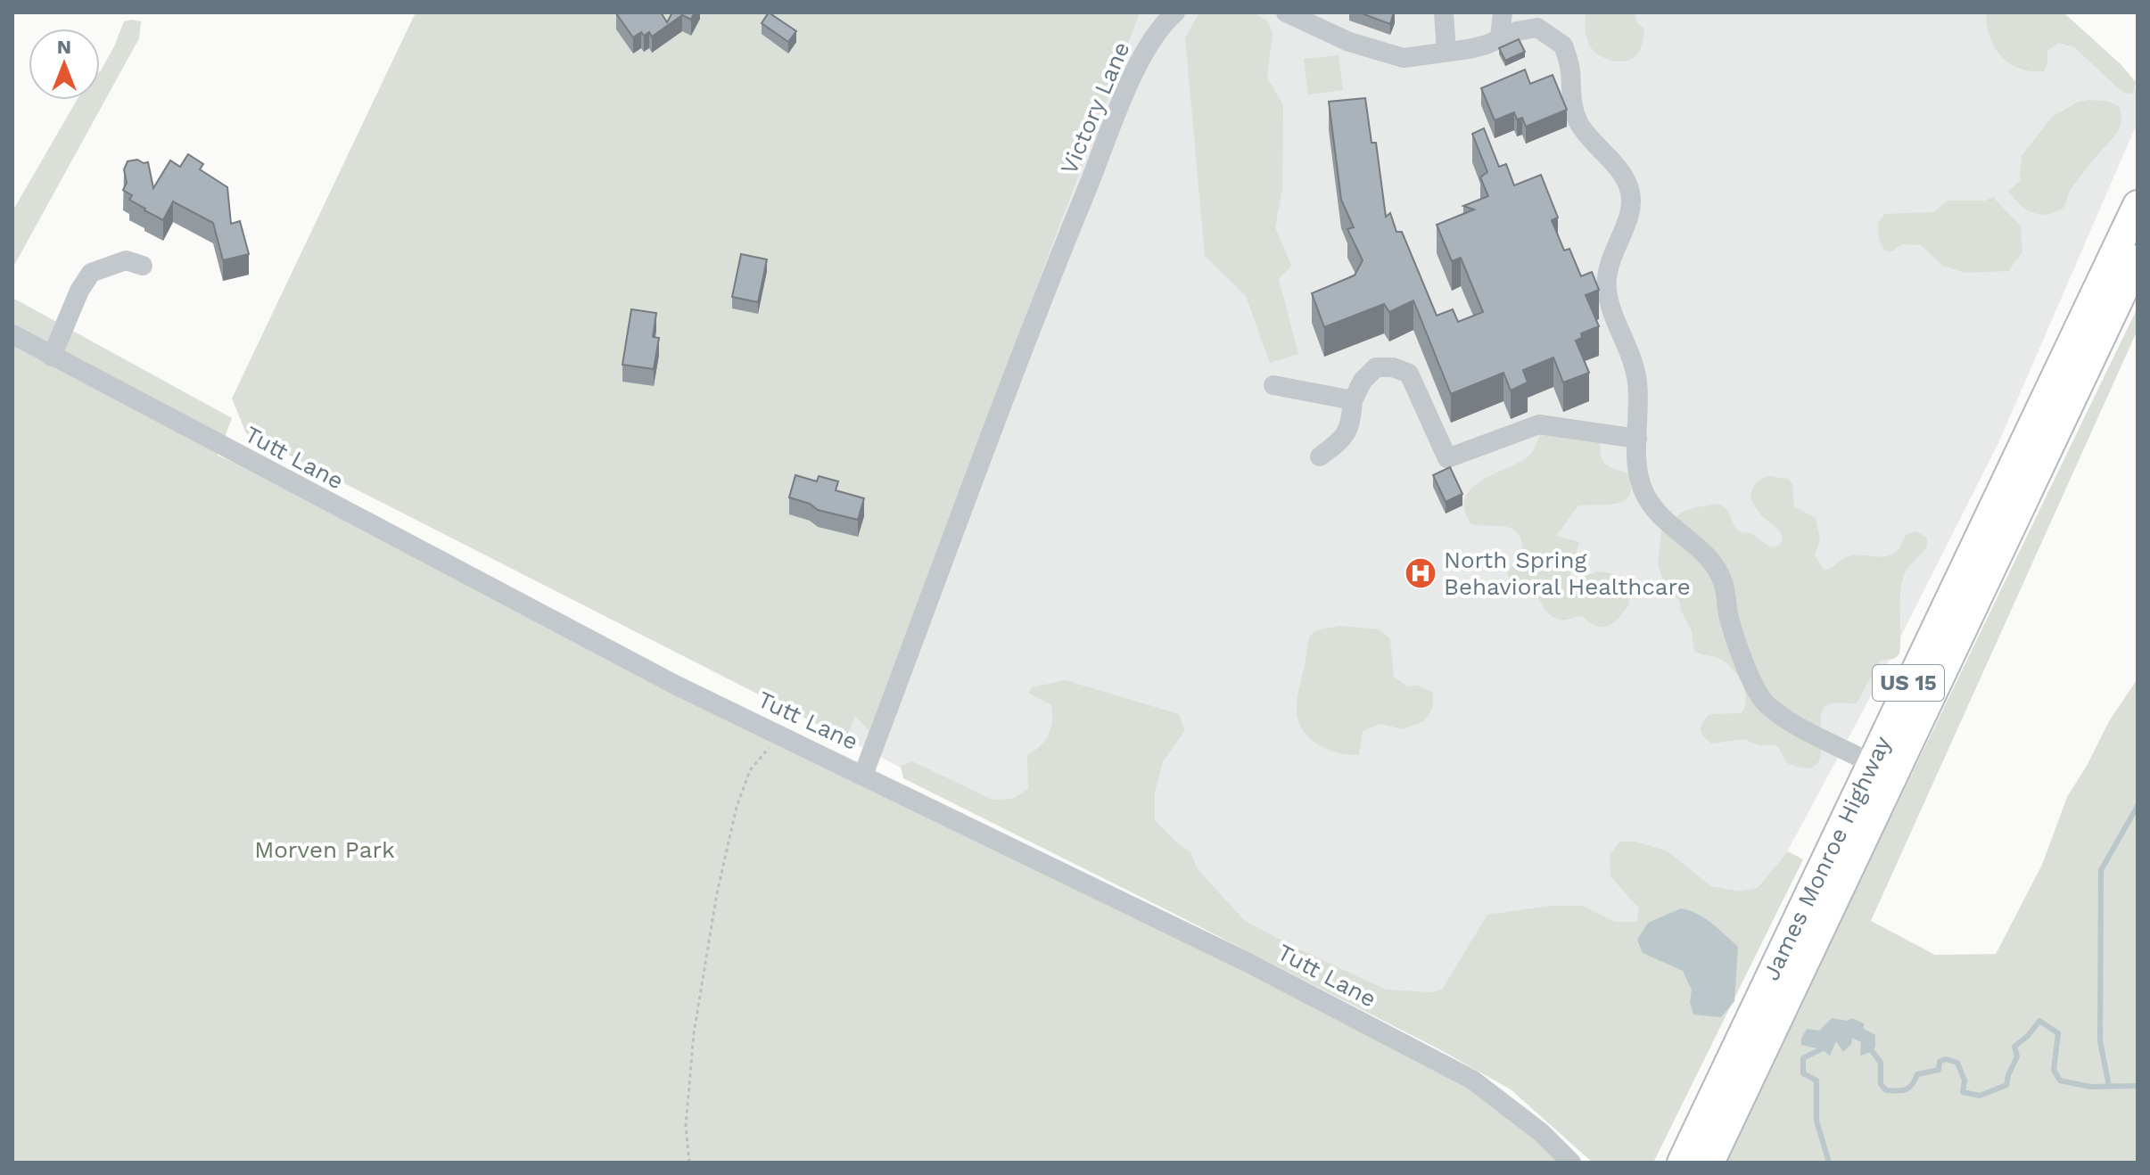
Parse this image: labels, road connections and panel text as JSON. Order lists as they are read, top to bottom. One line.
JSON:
{"streets":{"highway":["US 15","James Monroe Highway"],"street":["Victory Lane","Tutt Lane"]},"crossings":[["Victory Lane","Tutt Lane"]],"parks":["Morven Park"],"places":{"hospital":["North Spring Behavioral Healthcare"]},"north":"top"}
